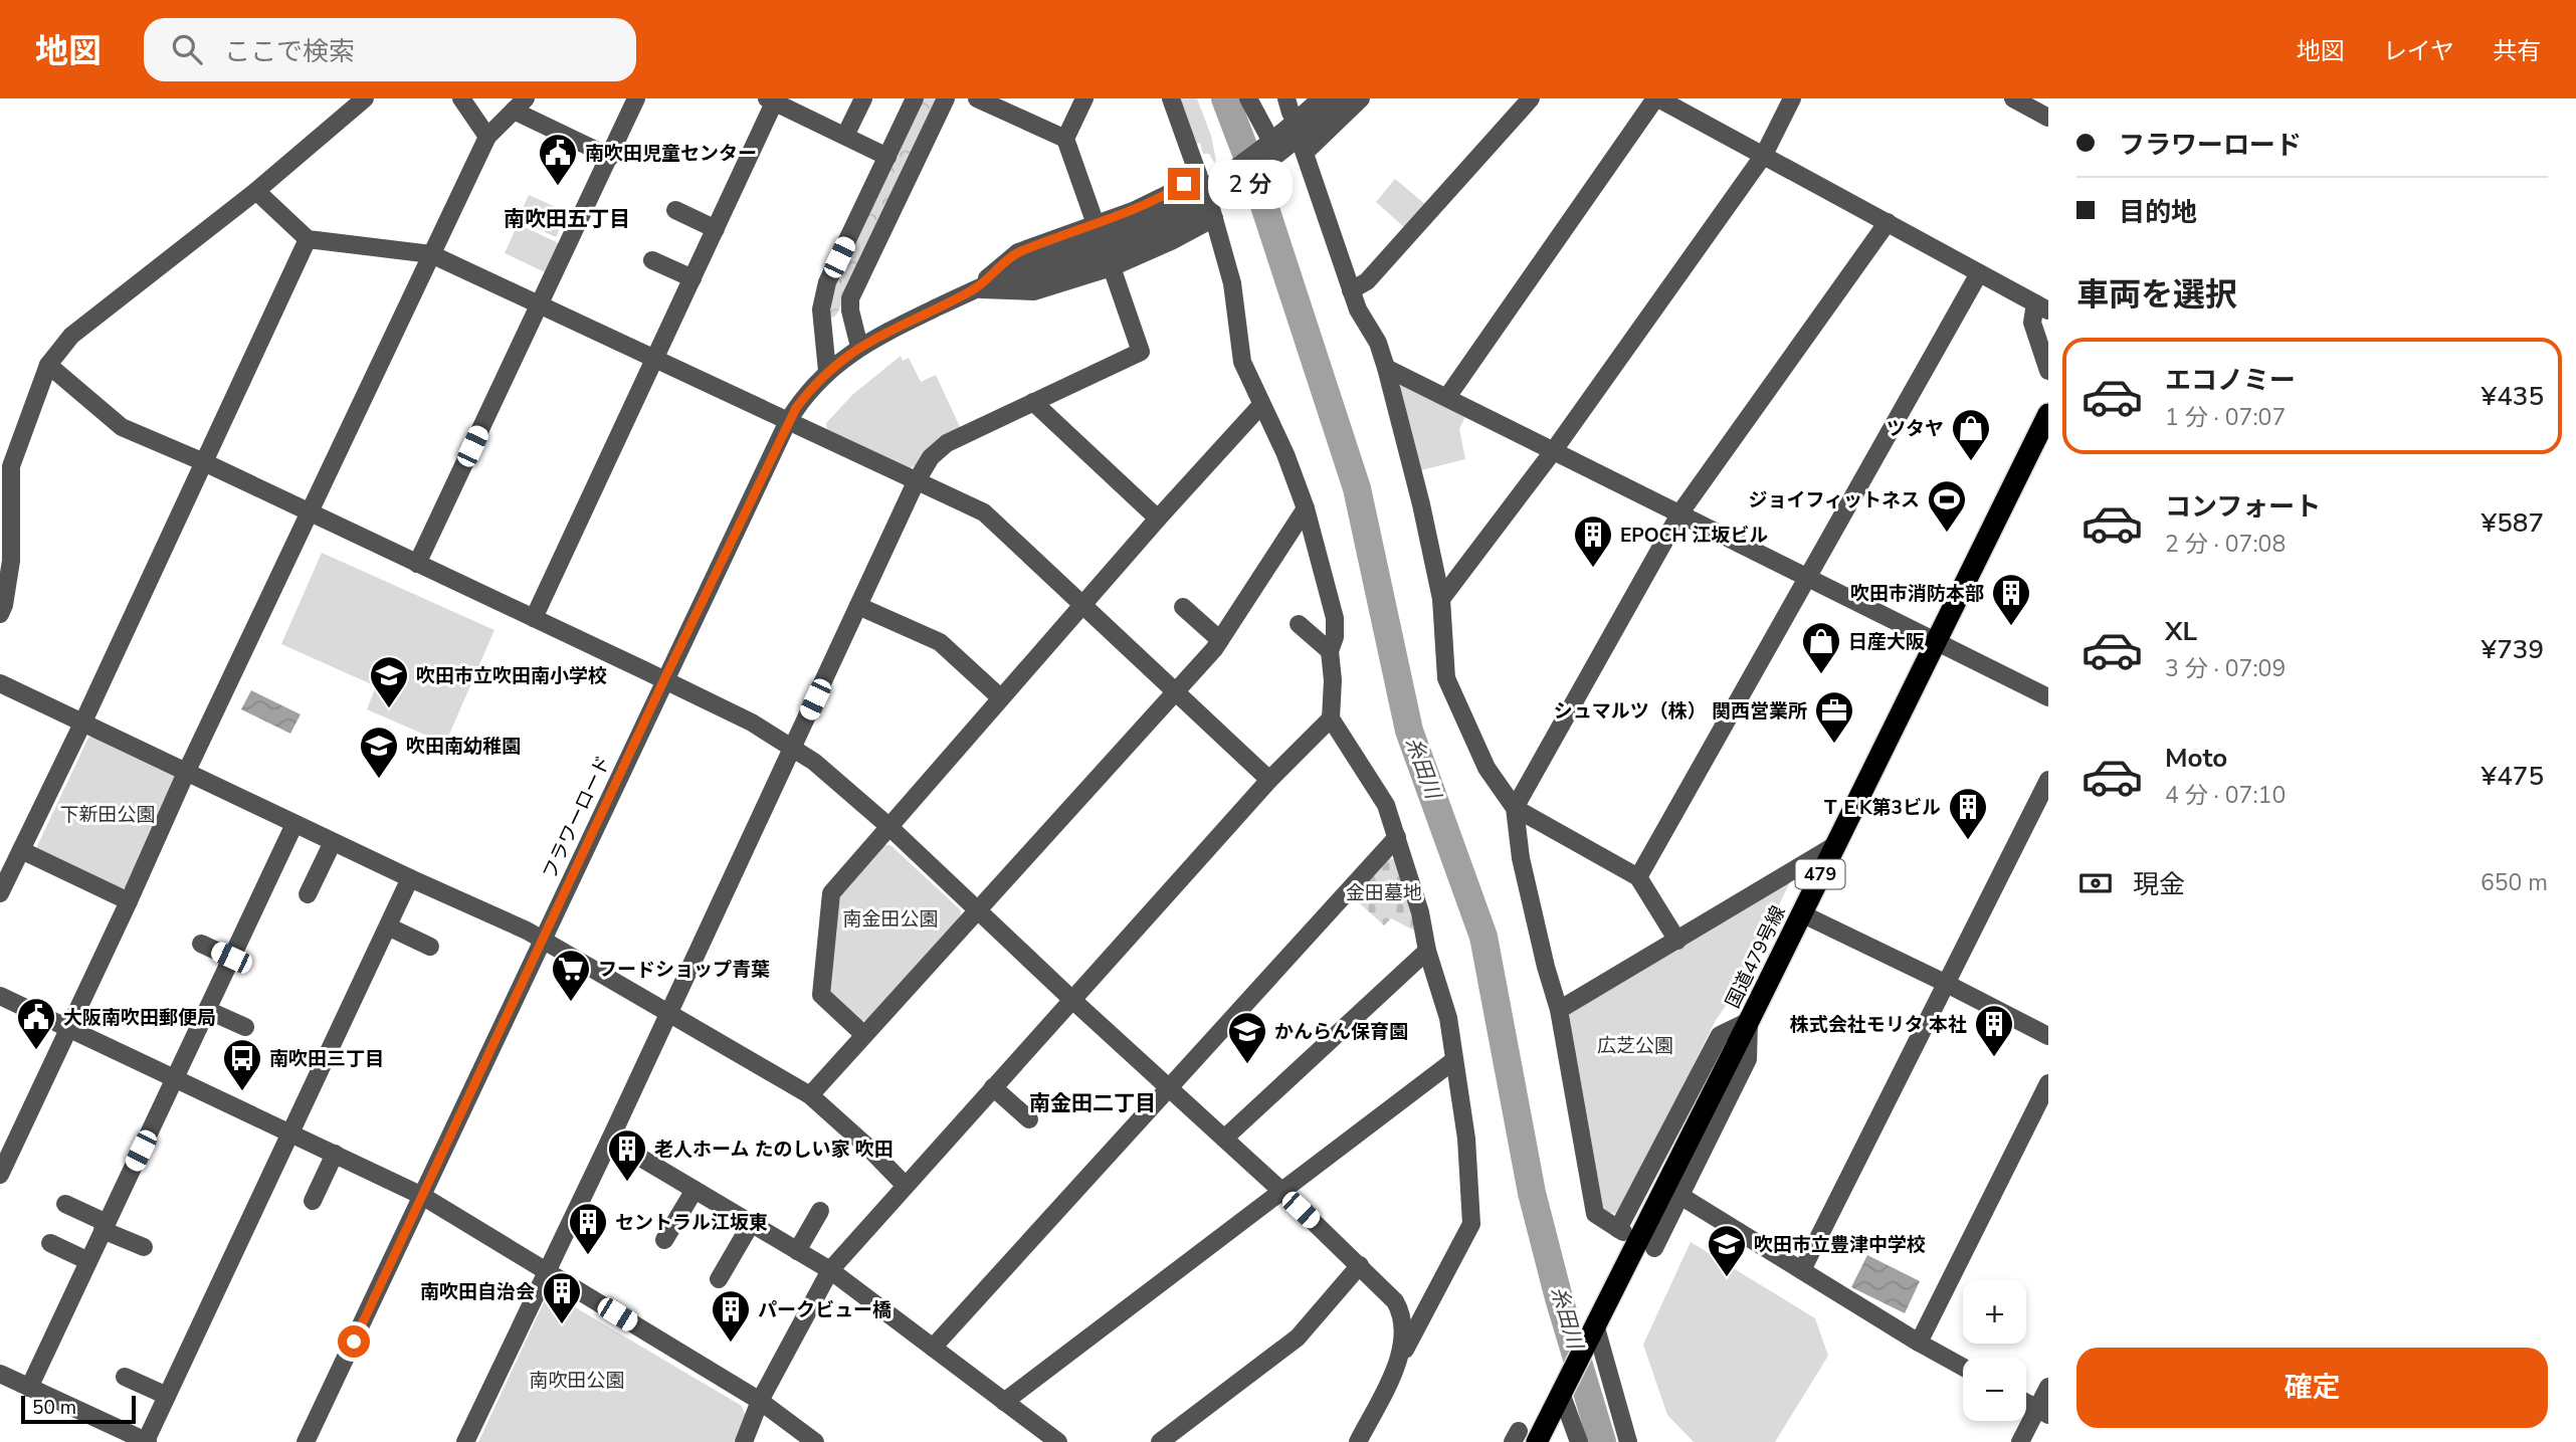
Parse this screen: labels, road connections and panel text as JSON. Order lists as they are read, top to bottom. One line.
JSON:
{"streets":{"highway":["479","国道479号線"],"street":["フラワーロード"]},"districts":["南吹田五丁目","南金田二丁目"],"water":["糸田川"],"parks":["下新田公園","金田墓地","南金田公園","広芝公園","南吹田公園"],"places":{"public building":["南吹田児童センター","大阪南吹田郵便局"],"shop":["ツタヤ","日産大阪"],"sports":["ジョイフィットネス"],"building":["EPOCH 江坂ビル","吹田市消防本部","ＴＥK第3ビル","株式会社モリタ 本社","老人ホーム たのしい家 吹田","セントラル江坂東","南吹田自治会","パークビュー橋"],"school or university":["吹田市立吹田南小学校","吹田南幼稚園","かんらん保育園","吹田市立豊津中学校"],"office":["シュマルツ（株） 関西営業所"],"supermarket":["フードショップ青葉"],"bus stop":["南吹田三丁目"]},"scale_bar":"50 m","page":{"header":"地図","search":"ここで検索","nav":["地図","レイヤ","共有"],"banner":["フラワーロード","目的地"],"bubble":"2 分","heading":"車両を選択","list":[{"name":"エコノミー","note":"1 分 · 07:07","value":"¥435"},{"name":"コンフォート","note":"2 分 · 07:08","value":"¥587"},{"name":"XL","note":"3 分 · 07:09","value":"¥739"},{"name":"Moto","note":"4 分 · 07:10","value":"¥475"}],"pay":["現金","650 m"],"map_buttons":["+","−"],"buttons":"確定","scale":"50 m"}}
